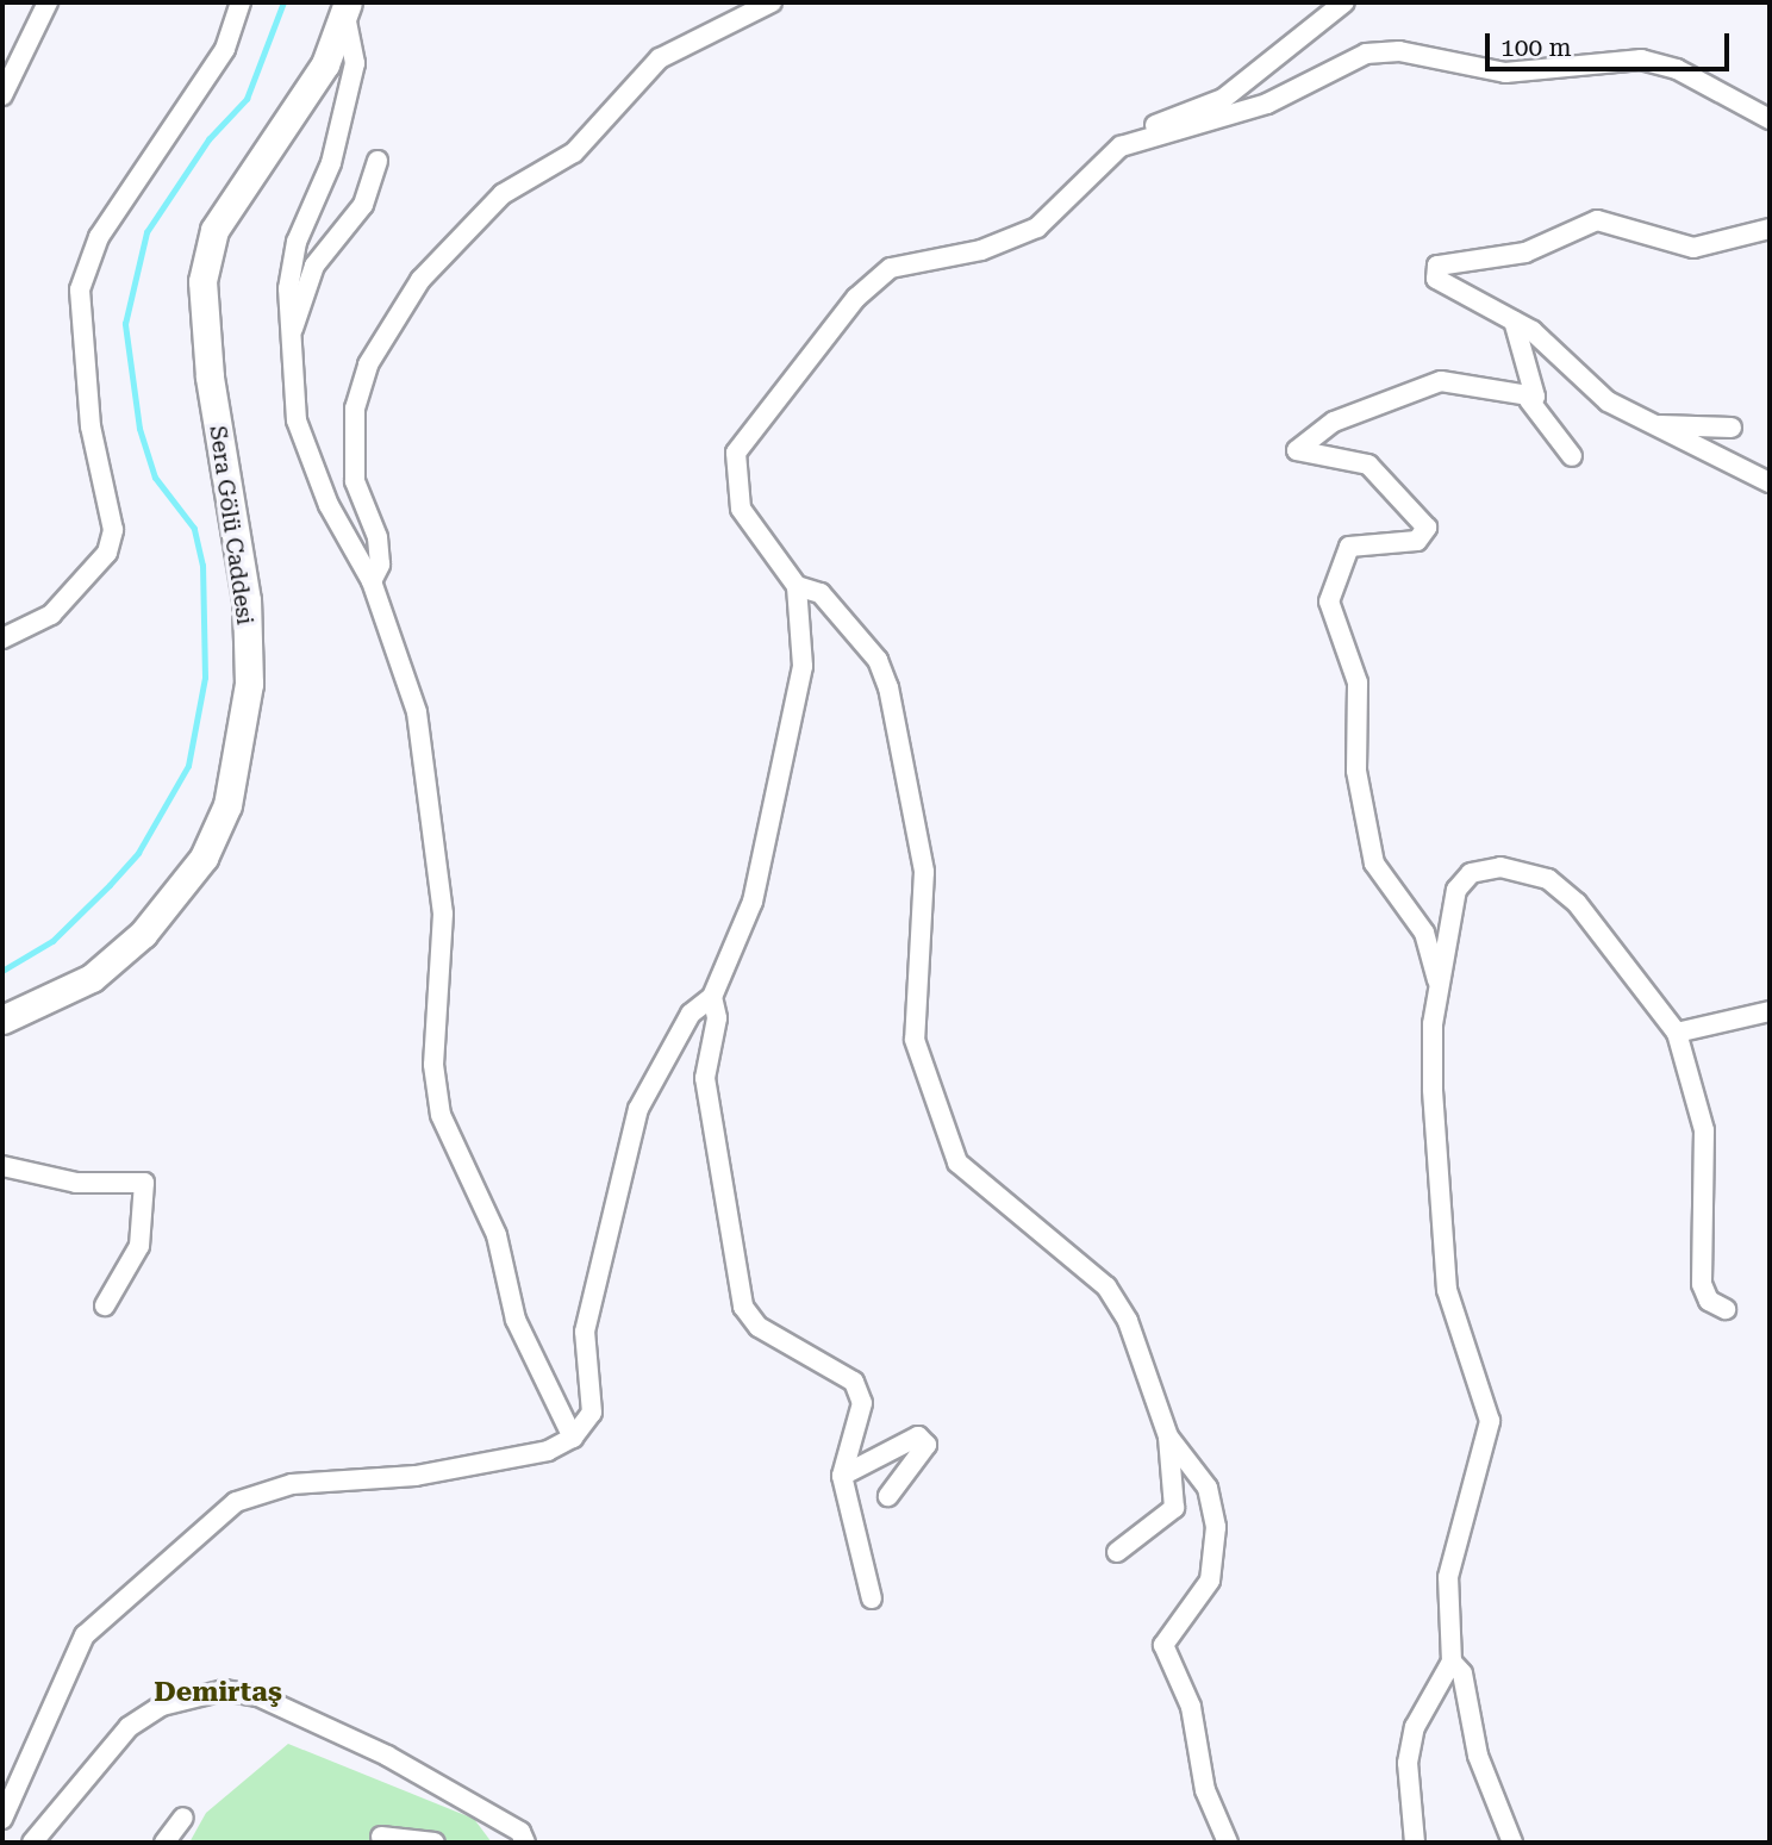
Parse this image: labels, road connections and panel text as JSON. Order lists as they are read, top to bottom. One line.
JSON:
{"streets":{"main road":["Sera Gölü Caddesi"]},"districts":["Demirtaş"],"scale_bar":"100 m"}
